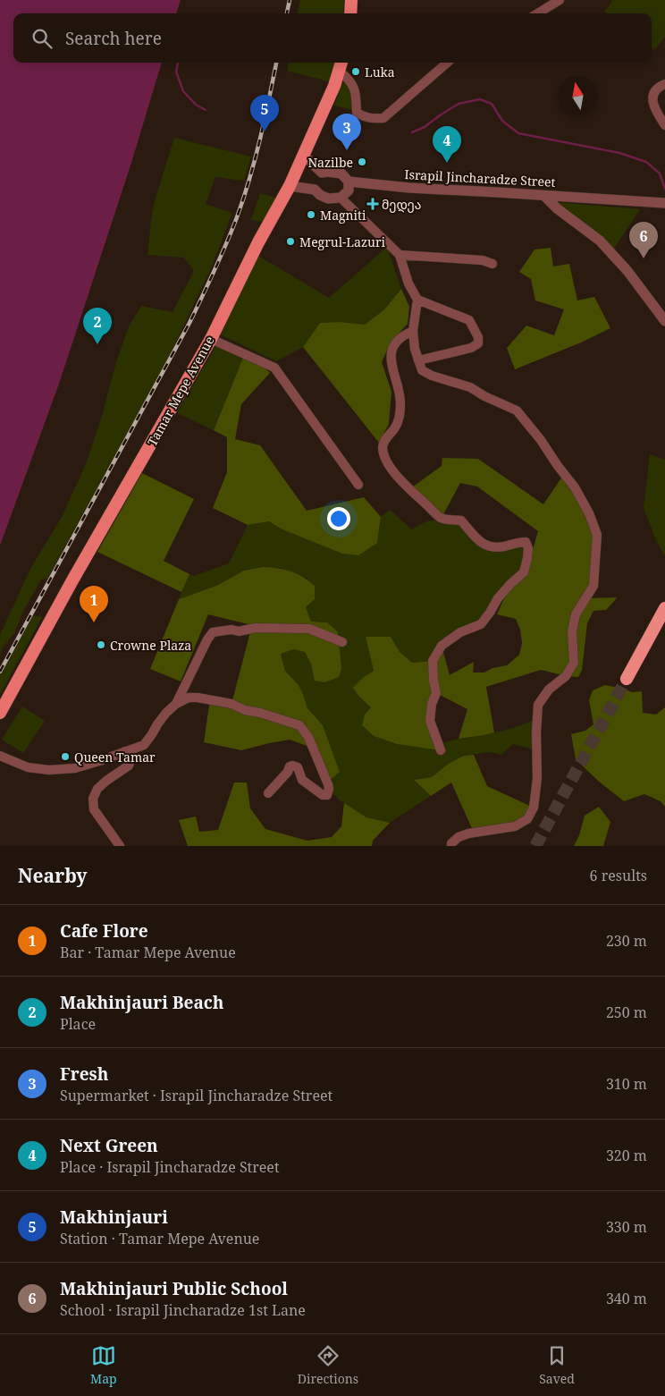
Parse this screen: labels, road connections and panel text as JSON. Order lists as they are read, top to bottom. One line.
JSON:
{"streets":{"main road":["Tamar Mepe Avenue"],"street":["Israpil Jincharadze Street"]},"places":{"other":["Luka","Nazilbe","Magniti","Megrul-Lazuri","Crowne Plaza","Queen Tamar"],"health":["მედეა"]},"north":"top","page":{"search":"Search here","pins":["5","3","4","6","2","1"],"heading":["Nearby","6 results"],"list":[{"mark":"1","name":"Cafe Flore","note":"Bar · Tamar Mepe Avenue","value":"230 m"},{"mark":"2","name":"Makhinjauri Beach","note":"Place","value":"250 m"},{"mark":"3","name":"Fresh","note":"Supermarket · Israpil Jincharadze Street","value":"310 m"},{"mark":"4","name":"Next Green","note":"Place · Israpil Jincharadze Street","value":"320 m"},{"mark":"5","name":"Makhinjauri","note":"Station · Tamar Mepe Avenue","value":"330 m"},{"mark":"6","name":"Makhinjauri Public School","note":"School · Israpil Jincharadze 1st Lane","value":"340 m"}],"nav":["Map","Directions","Saved"]}}
